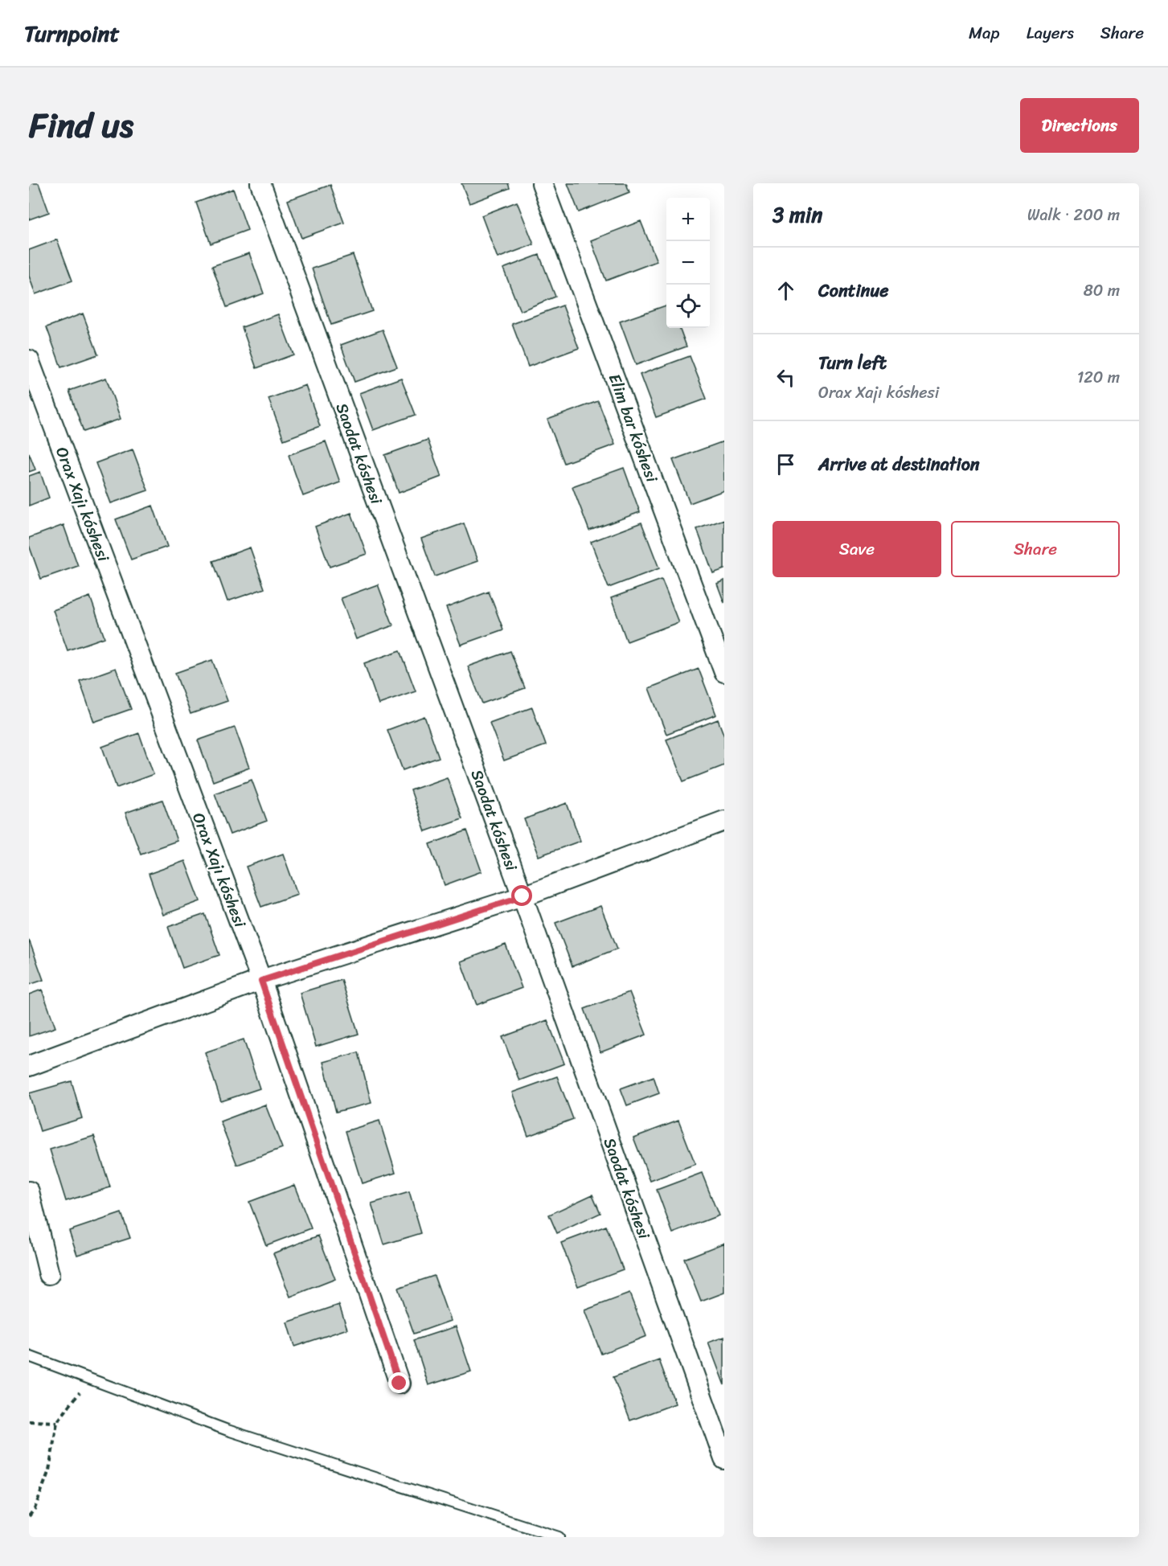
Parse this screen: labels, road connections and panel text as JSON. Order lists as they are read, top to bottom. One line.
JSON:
{"streets":{"street":["Elim bar kóshesi","Saodat kóshesi","Orax Xajı kóshesi"]},"page":{"header":"Turnpoint","nav":["Map","Layers","Share"],"title":"Find us","buttons":["Directions",["Save","Share"]],"heading":["3 min","Walk · 200 m"],"map_buttons":["+","−"],"list":[["Continue","80 m"],["Turn left","Orax Xajı kóshesi","120 m"],"Arrive at destination"]}}
